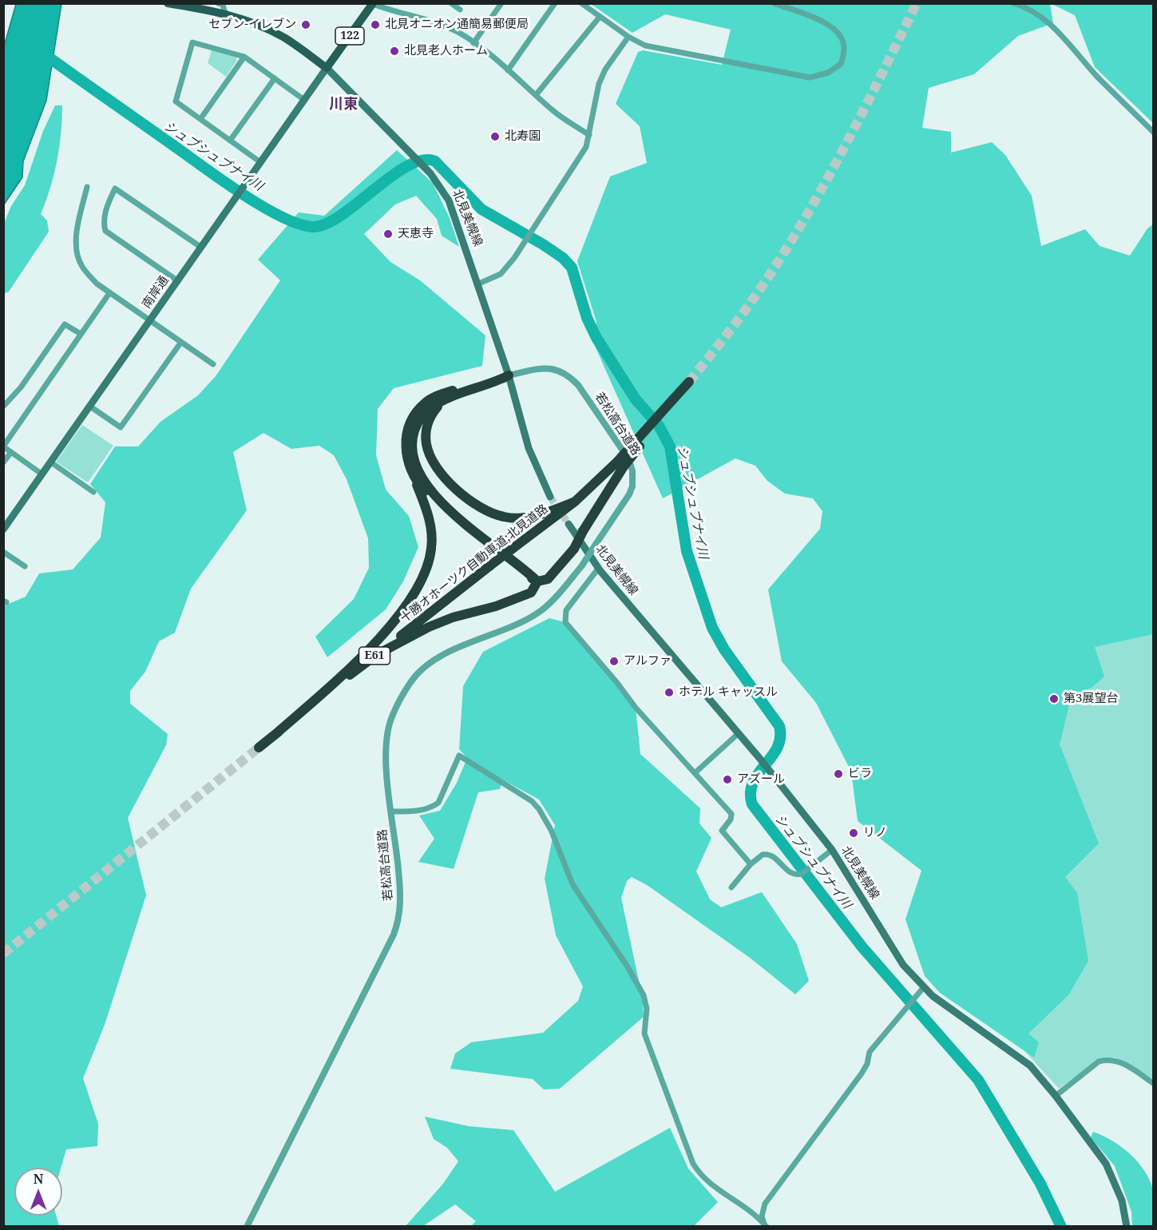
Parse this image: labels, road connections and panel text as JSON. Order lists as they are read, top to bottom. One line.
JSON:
{"streets":{"highway":["十勝オホーツク自動車道;北見道路","E61"],"main road":["122","北見美幌線","南岸通"],"street":["若松高台道路"]},"crossings":[["122","北見美幌線"],["122","南岸通"],["北見美幌線","南岸通"],["北見美幌線","若松高台道路"]],"districts":["川東"],"water":["シュブシュブナイ川"],"places":["セブン-イレブン","北見オニオン通簡易郵便局","北見老人ホーム","北寿園","天恵寺","アルファ","ホテル キャッスル","第3展望台","ビラ","アズール","リノ"],"north":"top"}
